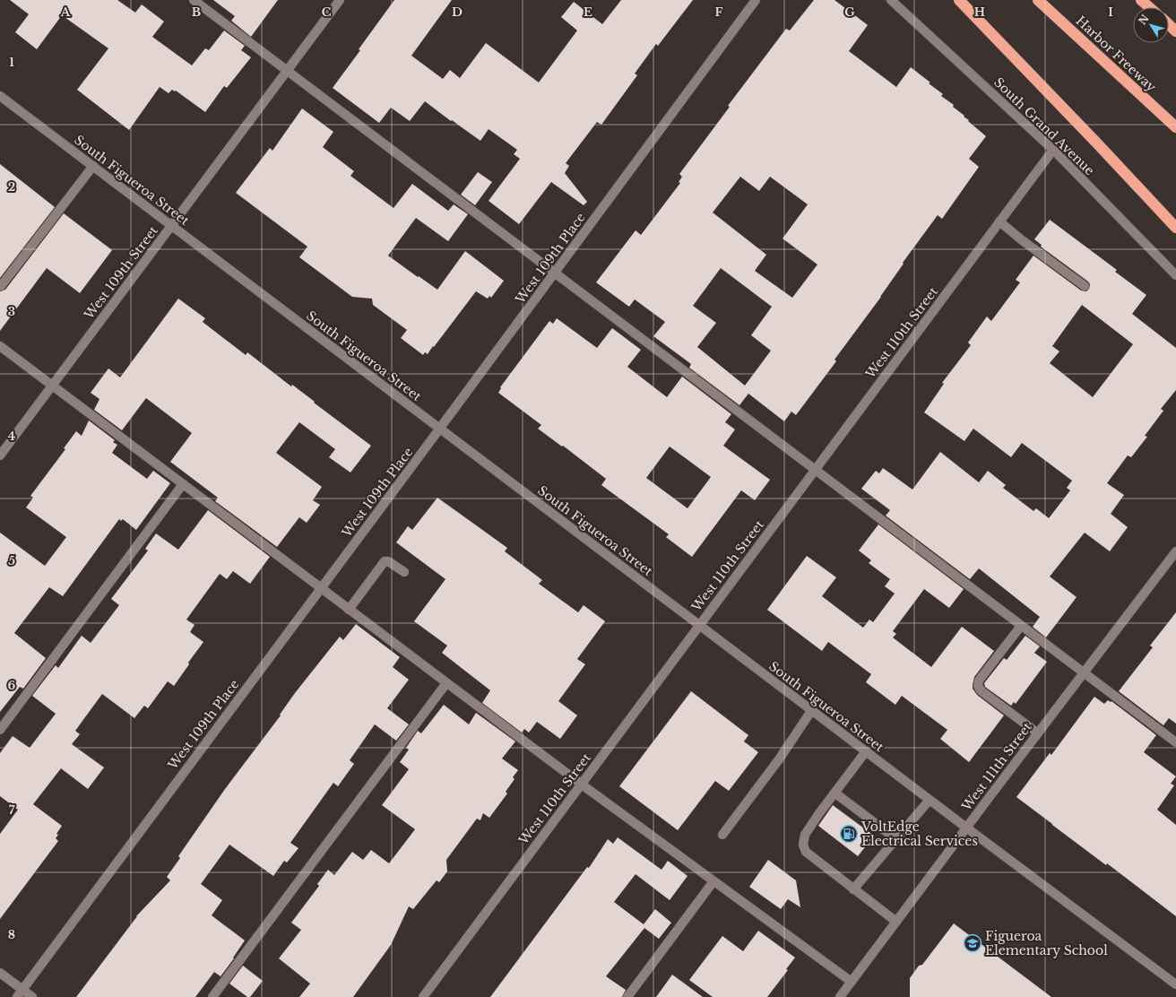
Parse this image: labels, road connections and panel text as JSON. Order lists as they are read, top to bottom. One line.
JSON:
{"streets":{"highway":["Harbor Freeway"],"street":["South Grand Avenue","South Figueroa Street","West 109th Place","West 109th Street","West 110th Street","West 111th Street"]},"crossings":[["South Grand Avenue","West 110th Street"],["South Figueroa Street","West 109th Place"],["South Figueroa Street","West 109th Street"],["South Figueroa Street","West 110th Street"],["South Figueroa Street","West 111th Street"]],"places":{"fuel station":["VoltEdge Electrical Services"],"school or university":["Figueroa Elementary School"]},"north":"top left","grid":{"columns":["A","B","C","D","E","F","G","H","I"],"rows":["1","2","3","4","5","6","7","8"]}}
